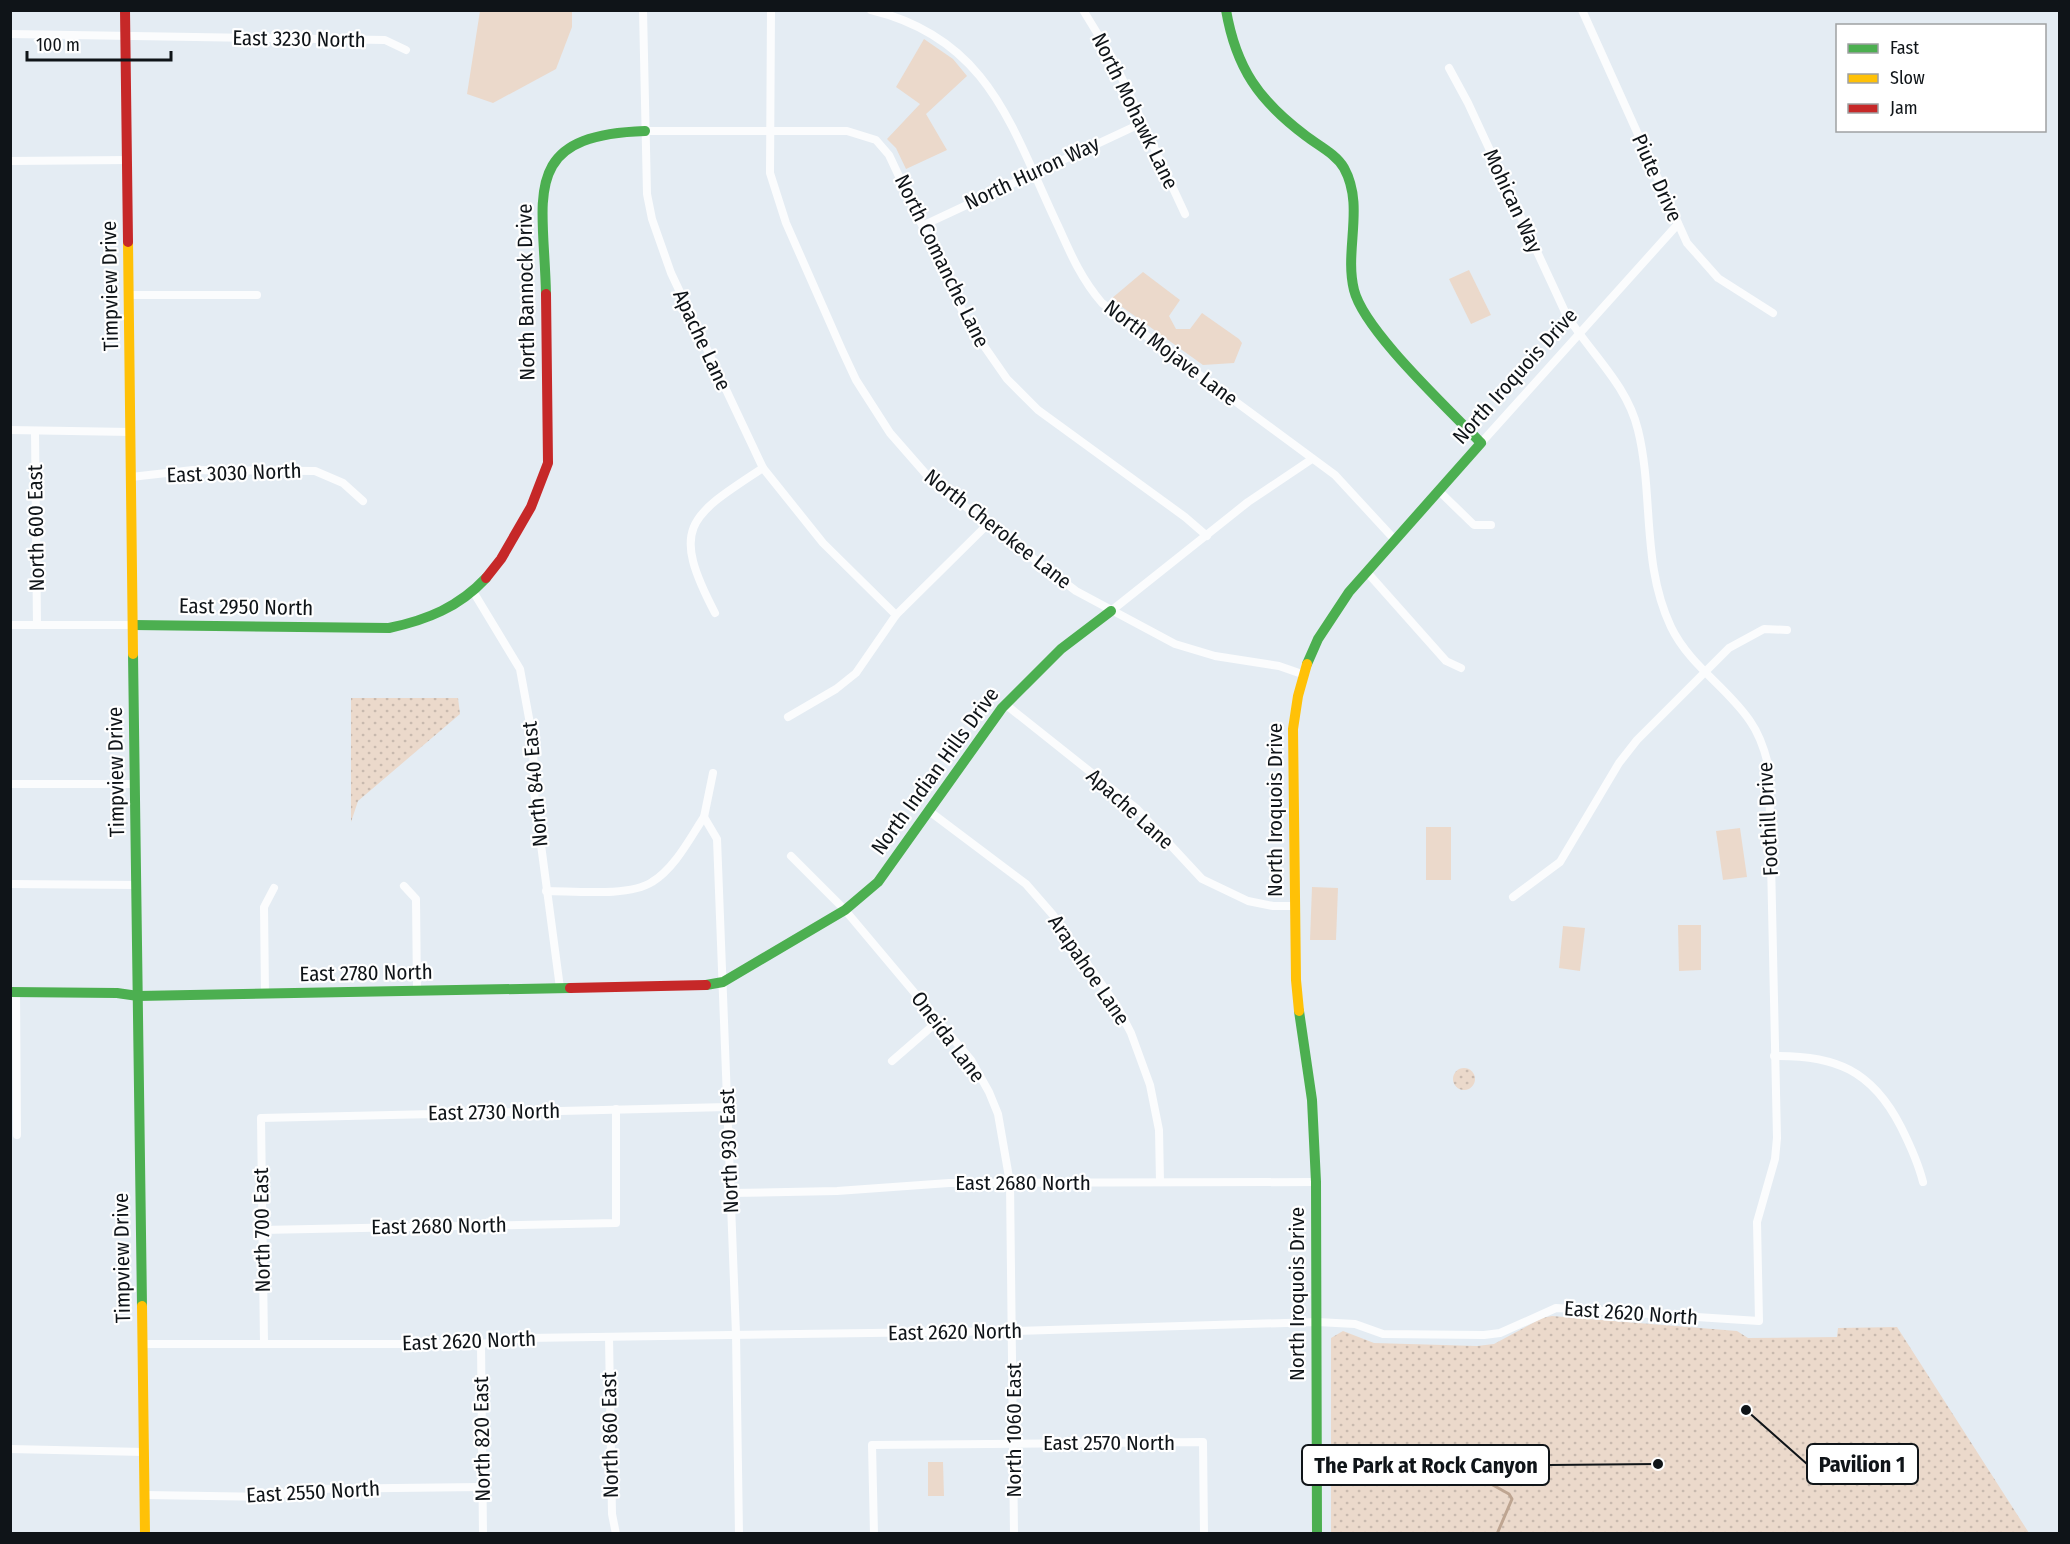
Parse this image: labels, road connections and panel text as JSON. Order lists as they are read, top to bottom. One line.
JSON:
{"streets":{"street":["East 3230 North","North Mohawk Lane","North Huron Way","Piute Drive","Mohican Way","North Comanche Lane","Timpview Drive","North Bannock Drive","Apache Lane","North Mojave Lane","North Iroquois Drive","East 3030 North","North 600 East","North Cherokee Lane","East 2950 North","North Indian Hills Drive","North 840 East","Foothill Drive","Arapahoe Lane","East 2780 North","Oneida Lane","East 2730 North","North 930 East","East 2680 North","North 700 East","East 2620 North","North 1060 East","North 860 East","North 820 East","East 2570 North","East 2550 North"]},"crossings":[["East 3230 North","Timpview Drive"],["North Mohawk Lane","North Huron Way"],["North Huron Way","North Comanche Lane"],["North Huron Way","North Mojave Lane"],["Piute Drive","North Iroquois Drive"],["Mohican Way","North Iroquois Drive"],["Mohican Way","Foothill Drive"],["North Comanche Lane","North Bannock Drive"],["North Comanche Lane","North Cherokee Lane"],["North Comanche Lane","North Indian Hills Drive"],["Timpview Drive","East 3030 North"],["Timpview Drive","East 2950 North"],["Timpview Drive","East 2780 North"],["Timpview Drive","East 2620 North"],["Timpview Drive","East 2550 North"],["North Bannock Drive","Apache Lane"],["North Bannock Drive","North Cherokee Lane"],["North Bannock Drive","East 2950 North"],["North Bannock Drive","North 840 East"],["Apache Lane","North Iroquois Drive"],["Apache Lane","North Indian Hills Drive"],["North Mojave Lane","North Iroquois Drive"],["North Mojave Lane","North Indian Hills Drive"],["North Iroquois Drive","North Cherokee Lane"],["North Iroquois Drive","Foothill Drive"],["North Iroquois Drive","East 2680 North"],["North Iroquois Drive","East 2620 North"],["North 600 East","East 2950 North"],["North Cherokee Lane","North Indian Hills Drive"],["East 2950 North","North 840 East"],["North Indian Hills Drive","Arapahoe Lane"],["North Indian Hills Drive","East 2780 North"],["North Indian Hills Drive","Oneida Lane"],["North Indian Hills Drive","North 930 East"],["North 840 East","East 2780 North"],["Foothill Drive","East 2620 North"],["Arapahoe Lane","East 2680 North"],["East 2780 North","North 930 East"],["Oneida Lane","East 2680 North"],["Oneida Lane","North 1060 East"],["East 2730 North","North 930 East"],["East 2730 North","East 2680 North"],["East 2730 North","North 700 East"],["North 930 East","East 2680 North"],["North 930 East","East 2620 North"],["East 2680 North","North 700 East"],["East 2680 North","North 1060 East"],["North 700 East","East 2620 North"],["East 2620 North","North 1060 East"],["East 2620 North","North 860 East"],["East 2620 North","North 820 East"],["North 1060 East","East 2570 North"],["North 820 East","East 2550 North"]],"places":["Pavilion 1","The Park at Rock Canyon"],"legend":["Fast","Slow","Jam"],"scale_bar":"100 m"}
